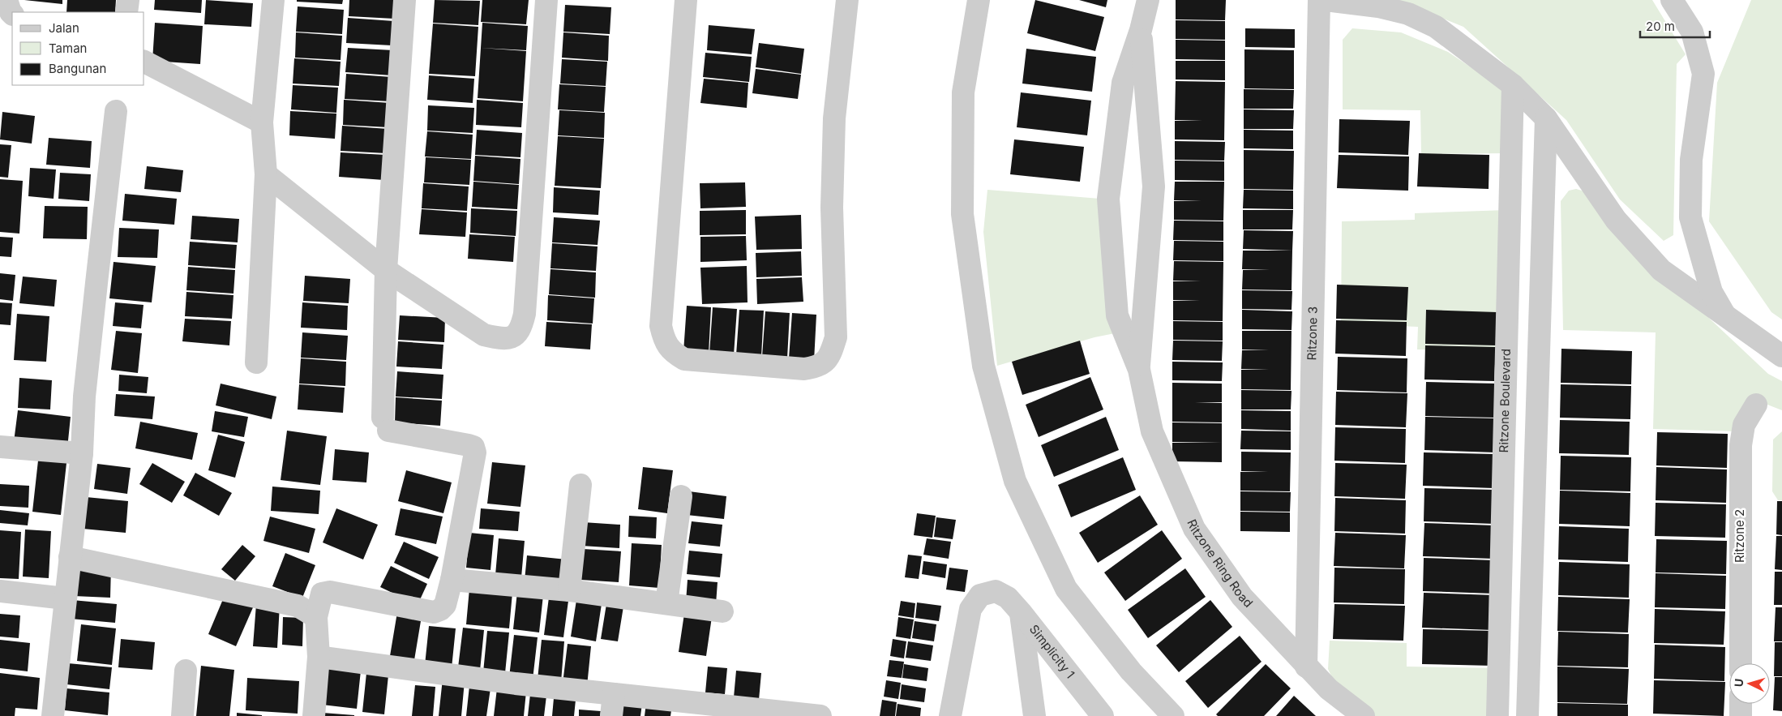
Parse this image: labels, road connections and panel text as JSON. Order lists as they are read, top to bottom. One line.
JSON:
{"streets":{"street":["Ritzone 3","Ritzone Boulevard","Ritzone 2","Ritzone Ring Road","Simplicity 1"]},"crossings":[["Ritzone 3","Ritzone Ring Road"]],"legend":["Jalan","Taman","Bangunan"],"scale_bar":"20 m","north":"left"}
